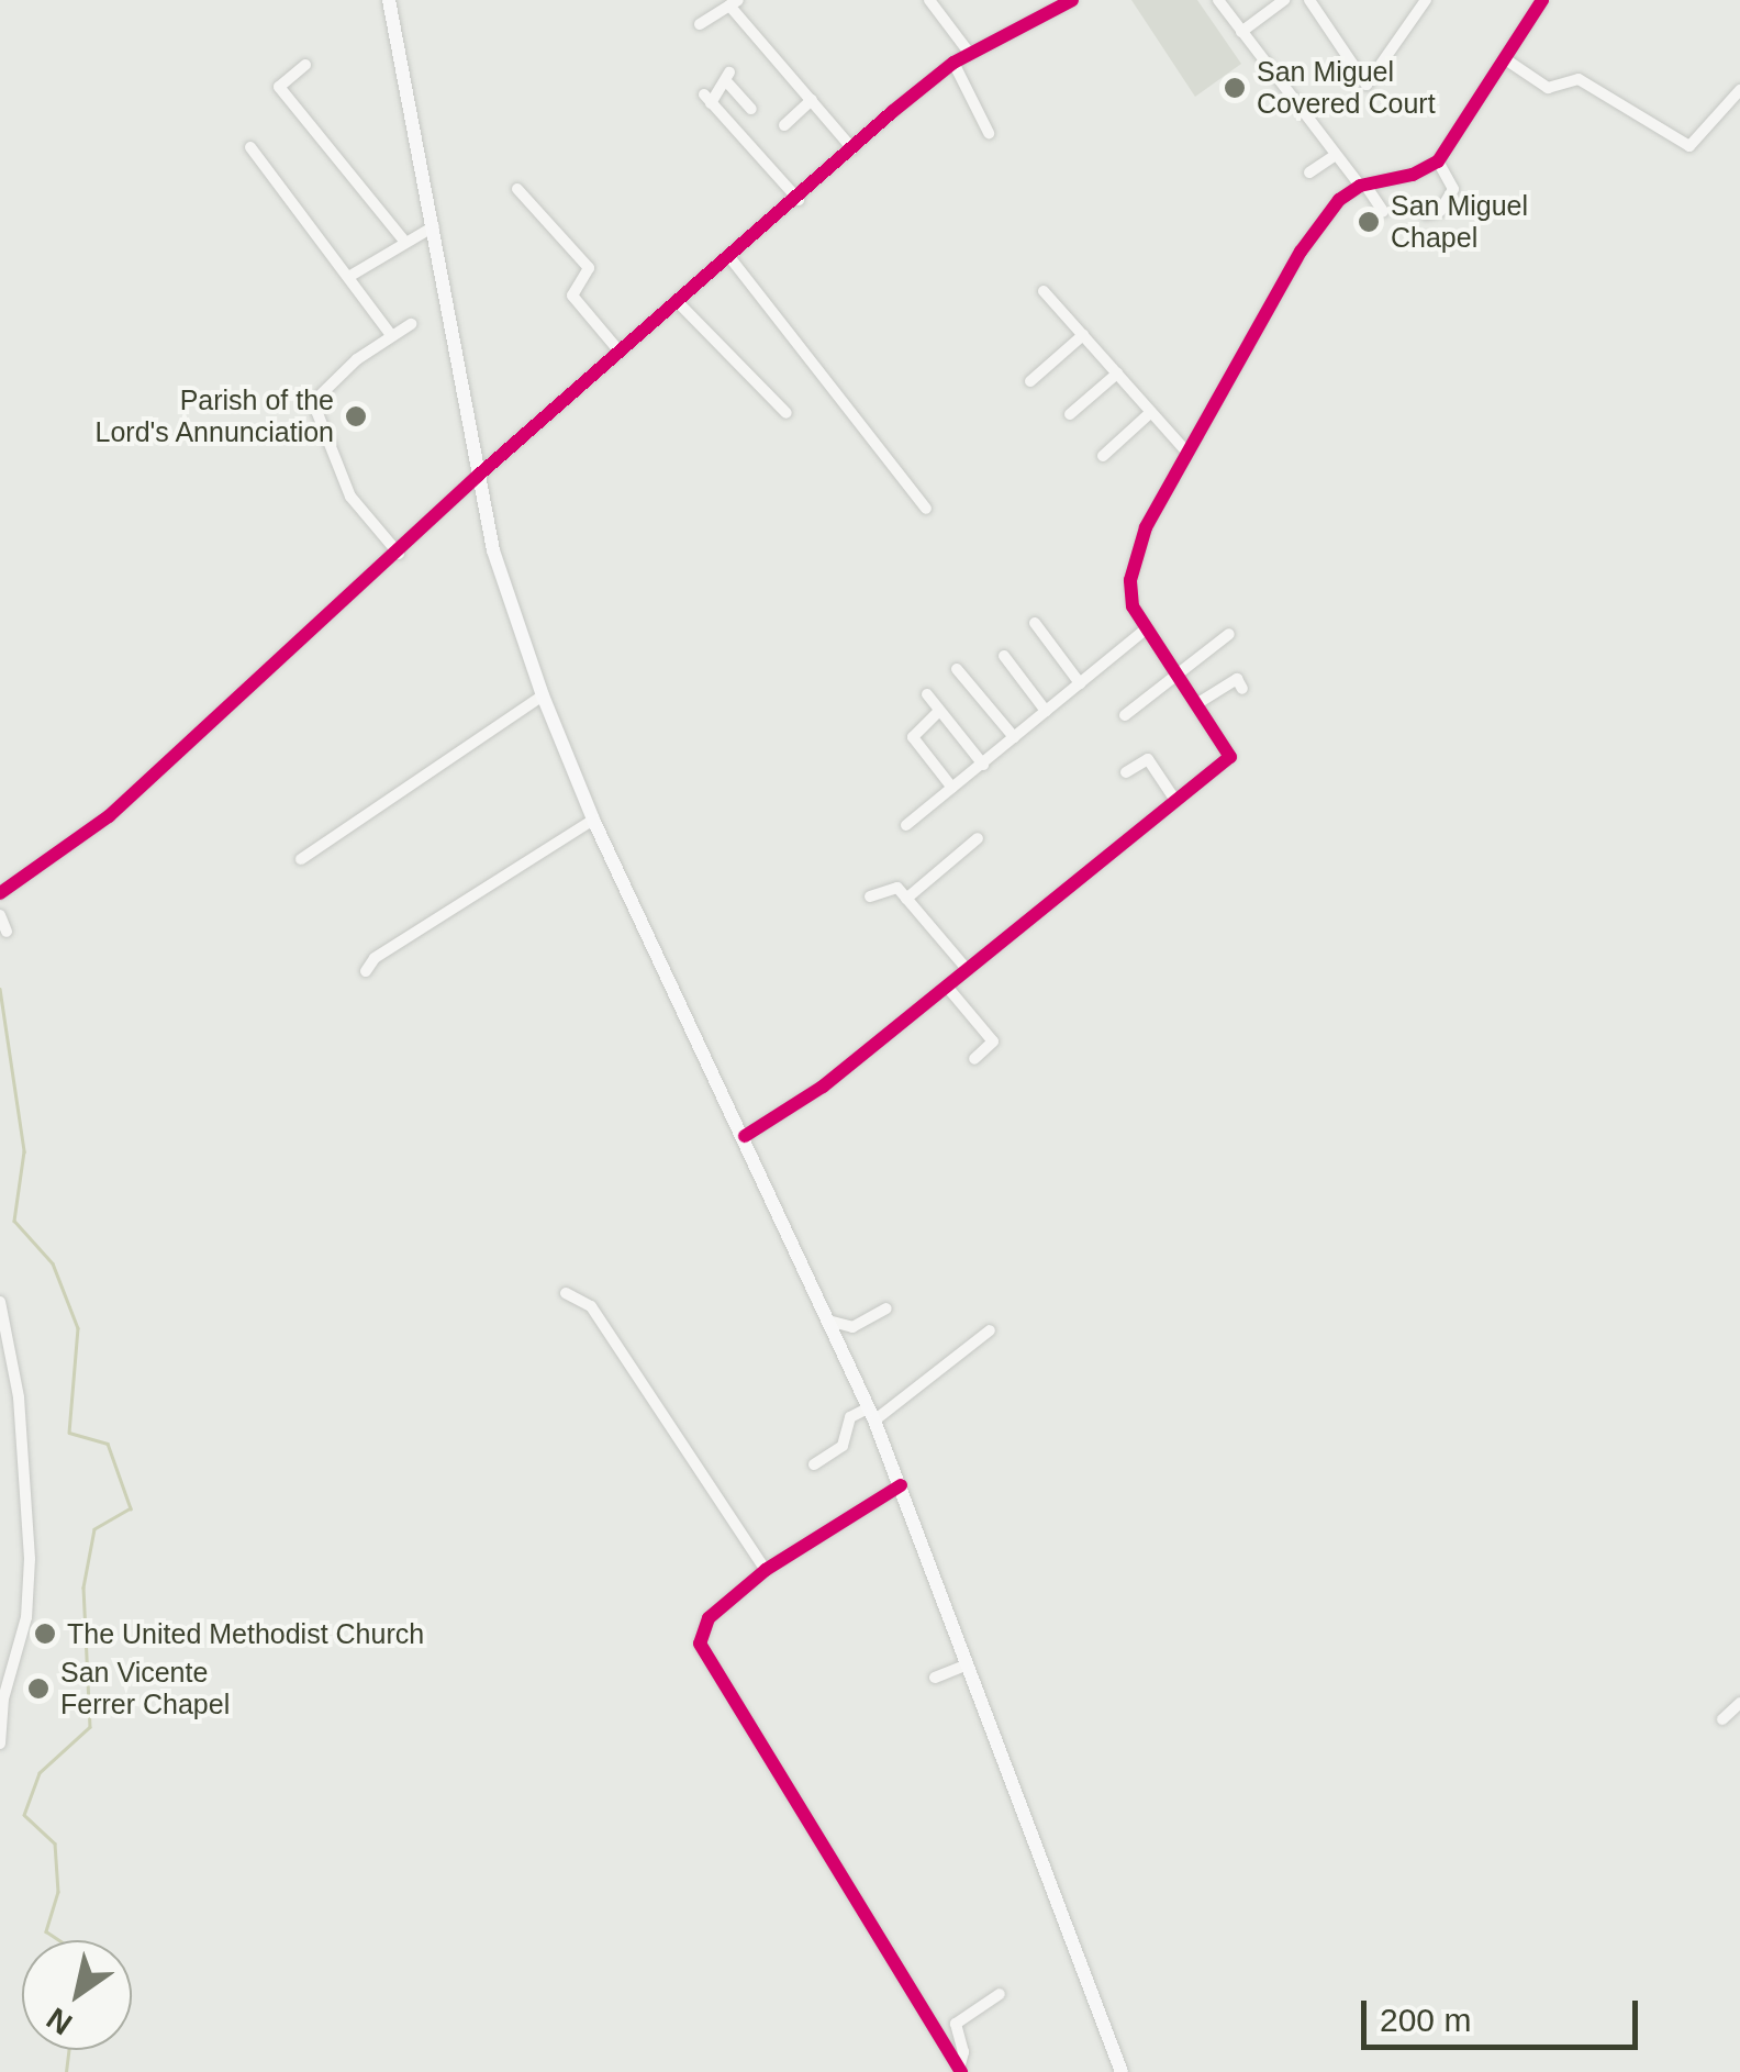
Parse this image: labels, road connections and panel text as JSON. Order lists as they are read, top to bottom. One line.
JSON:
{"places":["San Miguel Covered Court","San Miguel Chapel","Parish of the Lord's Annunciation","The United Methodist Church","San Vicente Ferrer Chapel"],"scale_bar":"200 m","north":"bottom left"}
